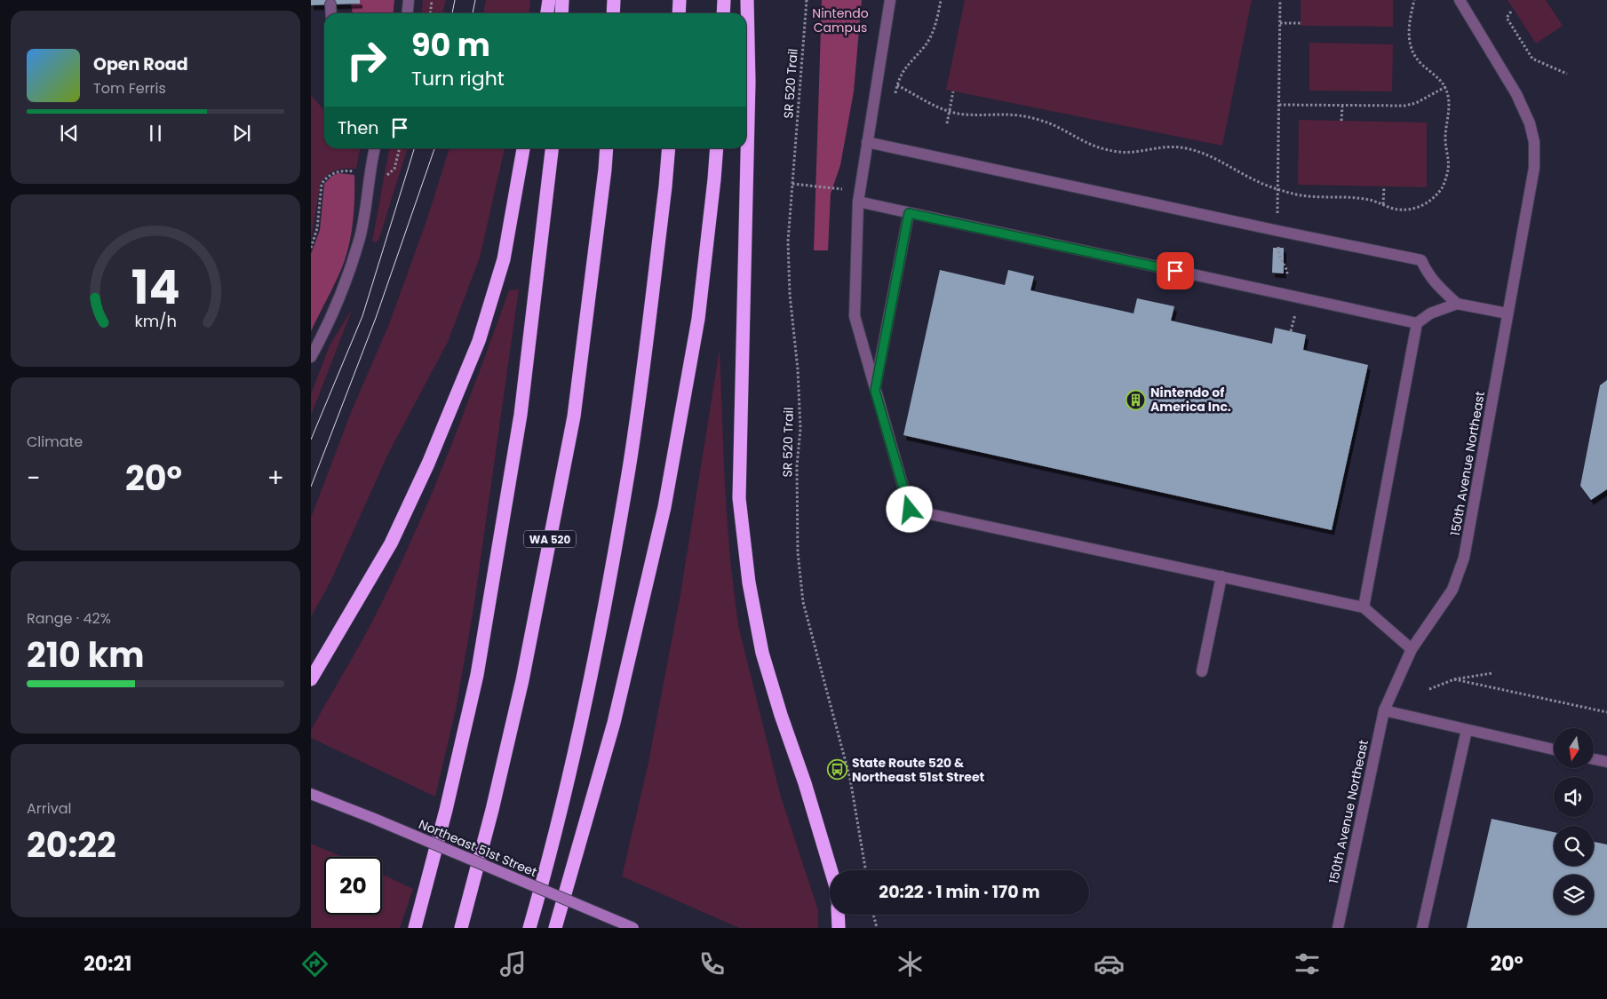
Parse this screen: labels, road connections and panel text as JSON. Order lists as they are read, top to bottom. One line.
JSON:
{"streets":{"highway":["WA 520"],"main road":["Northeast 51st Street"],"street":["150th Avenue Northeast"],"path":["SR 520 Trail"]},"parks":["Nintendo Campus"],"places":{"building":["Nintendo of America Inc."],"bus stop":["State Route 520 & Northeast 51st Street"]},"north":"bottom","page":{"turn":["90 m","Turn right"],"song":["Open Road","Tom Ferris"],"then":"Then","tile":["Climate",["Range · 42%","210 km"],["Arrival","20:22"]],"heat":["−","20°","+"],"limit":"20","trip":"20:22 · 1 min · 170 m","tabs":["20:21","20°"],"gauge":["14","km/h"]}}
